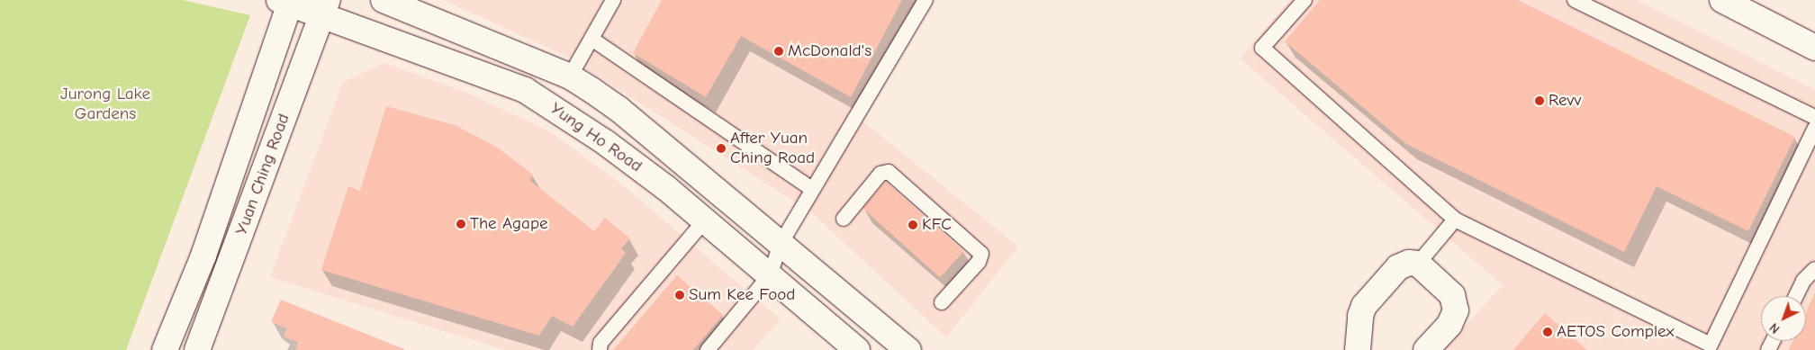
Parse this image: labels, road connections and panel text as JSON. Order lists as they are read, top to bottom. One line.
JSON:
{"streets":{"street":["Yung Ho Road","Yuan Ching Road"]},"crossings":[["Yung Ho Road","Yuan Ching Road"]],"parks":["Jurong Lake Gardens"],"places":["McDonald's","Revv","After Yuan Ching Road","The Agape","KFC","Sum Kee Food","AETOS Complex"],"north":"bottom left"}
